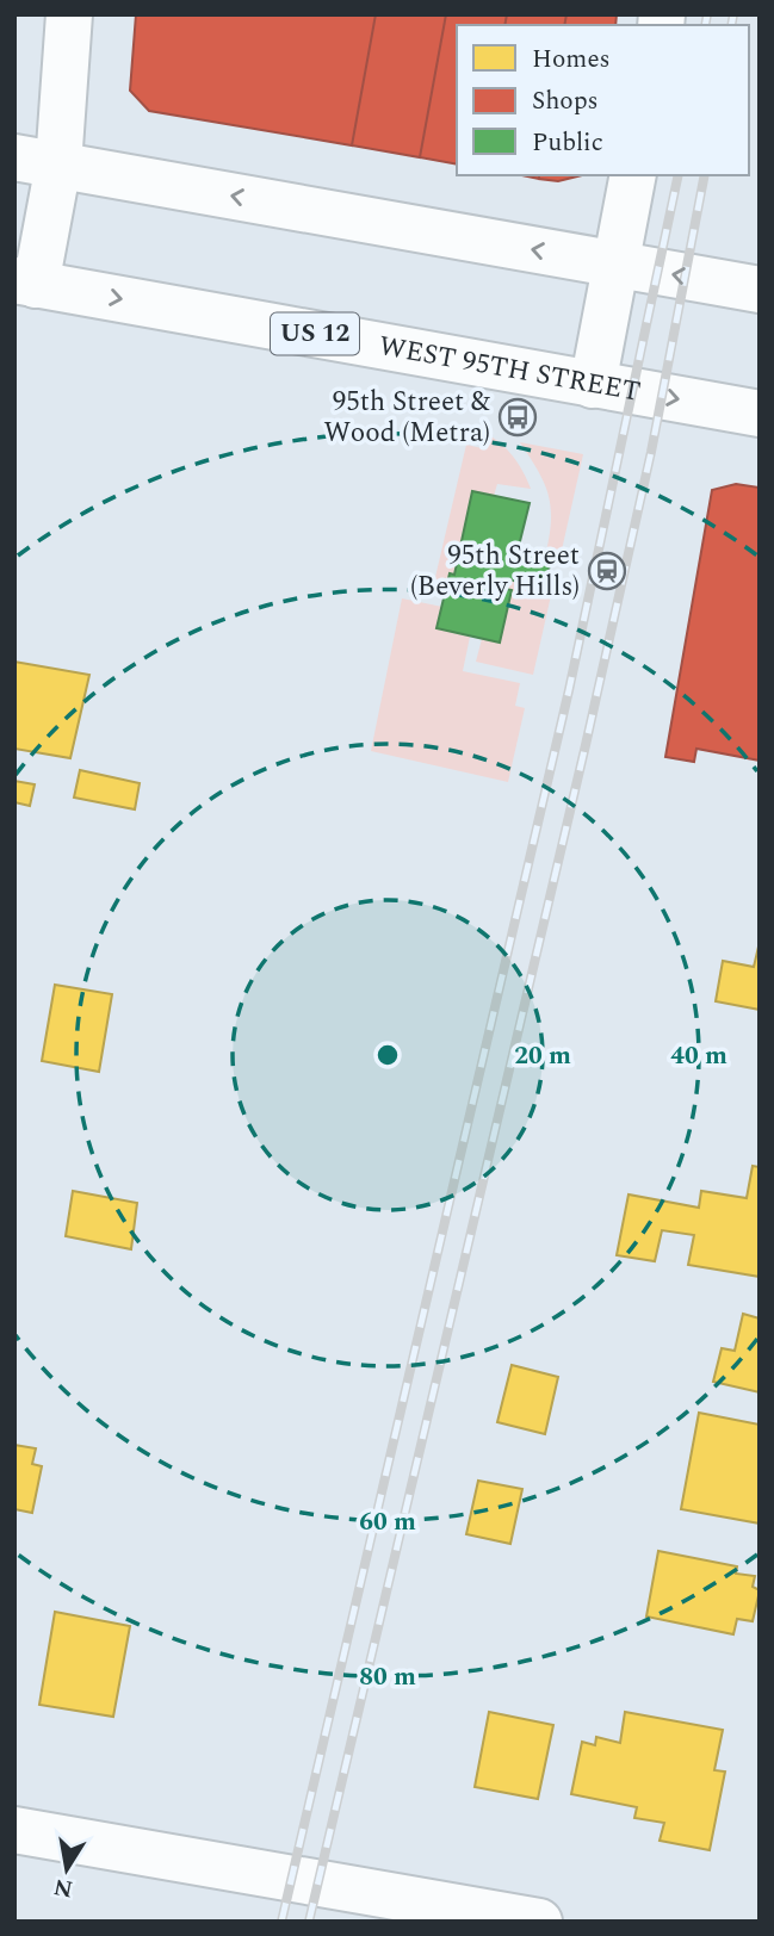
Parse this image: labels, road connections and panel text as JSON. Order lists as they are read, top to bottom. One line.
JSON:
{"streets":{"main road":["US 12","WEST 95TH STREET"]},"places":{"bus stop":["95th Street & Wood (Metra)"],"station":["95th Street (Beverly Hills)"]},"legend":["Homes","Shops","Public"],"north":"bottom","rings":["20 m","40 m","60 m","80 m"]}
